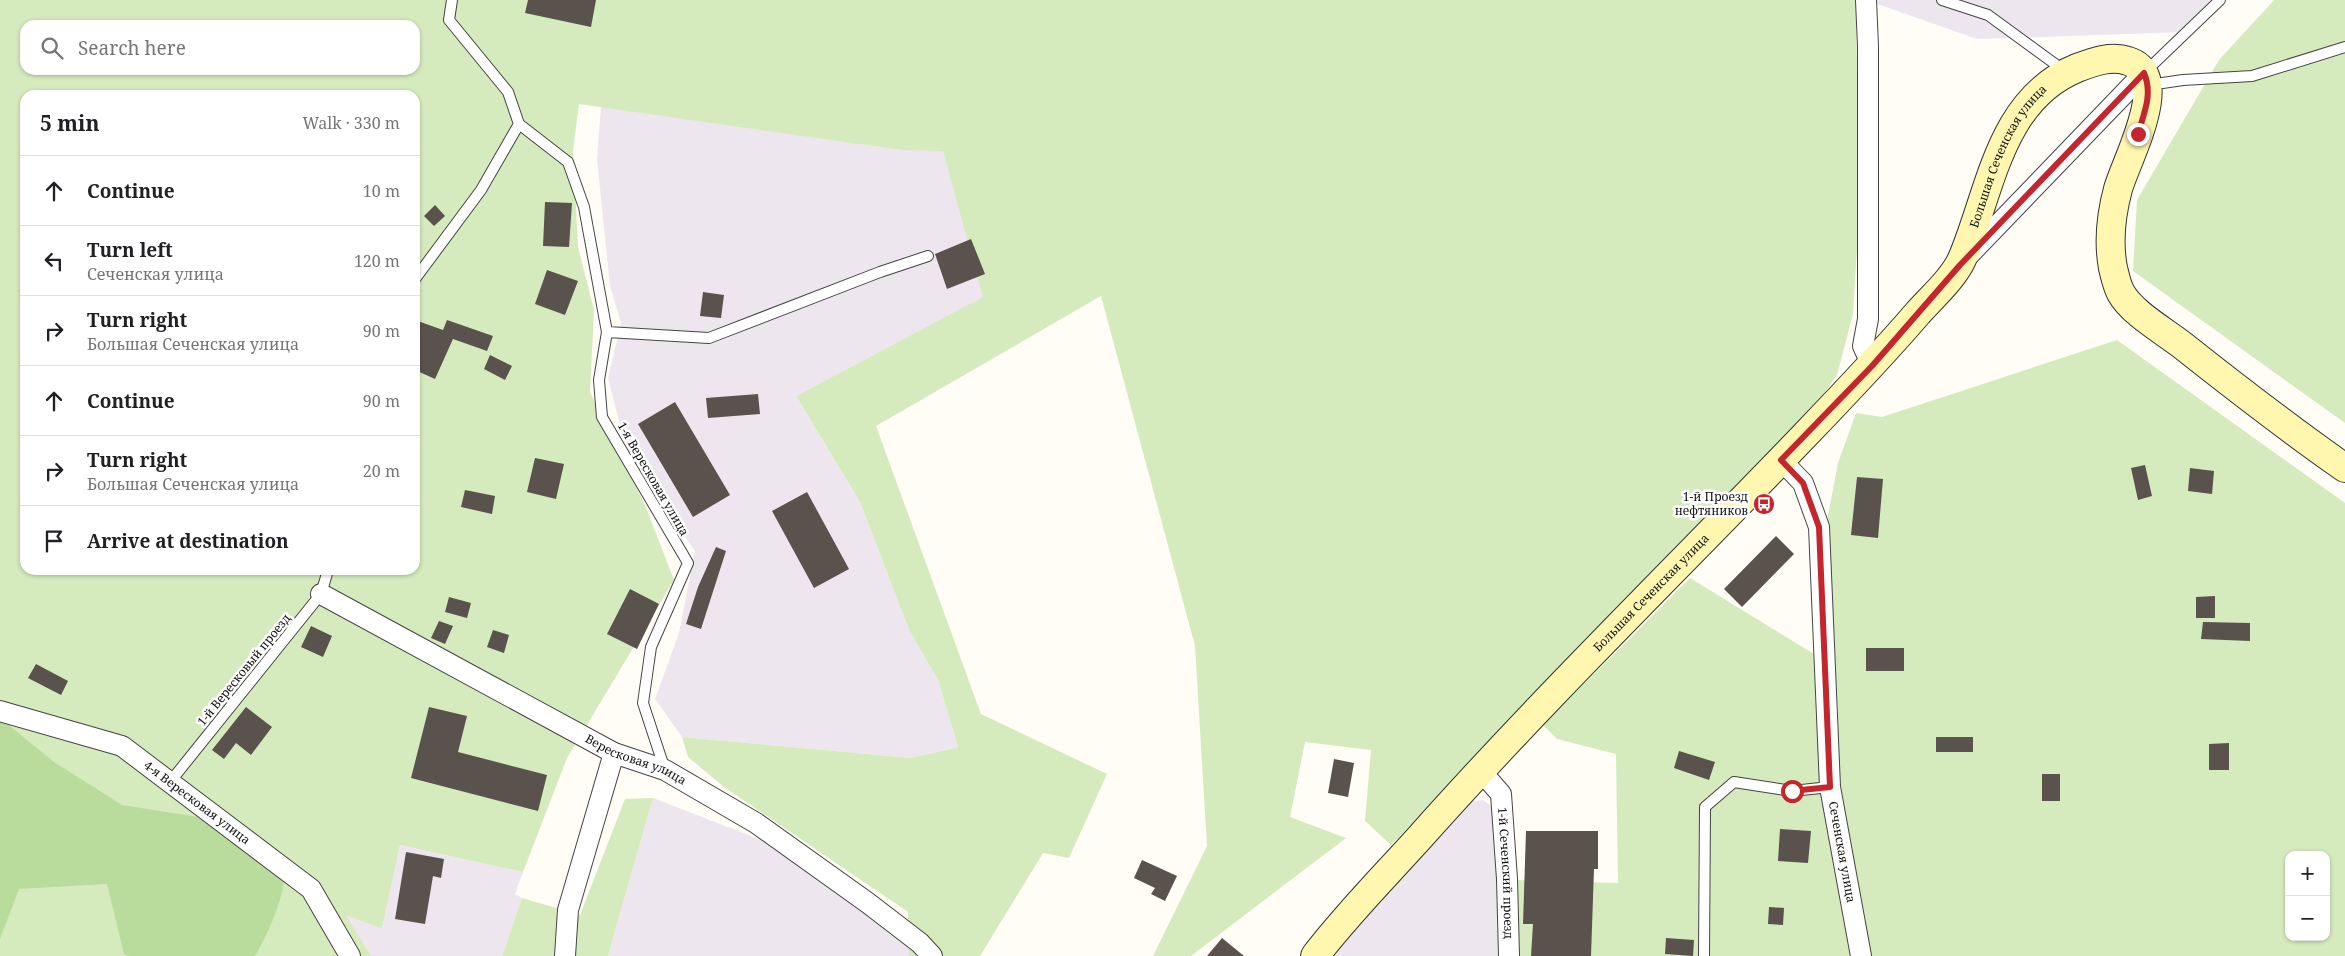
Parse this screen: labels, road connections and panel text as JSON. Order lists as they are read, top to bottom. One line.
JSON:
{"streets":{"street":["Большая Сеченская улица","Вересковая улица","4-я Вересковая улица","Сеченская улица","1-й Сеченский проезд"],"lane":["1-я Вересковая улица","1-й Вересковый проезд"]},"crossings":[["Большая Сеченская улица","Сеченская улица"],["Большая Сеченская улица","1-й Сеченский проезд"],["1-я Вересковая улица","Вересковая улица"],["1-й Вересковый проезд","Вересковая улица"],["1-й Вересковый проезд","4-я Вересковая улица"]],"places":{"bus stop":["1-й Проезд нефтяников"]},"page":{"search":"Search here","heading":["5 min","Walk · 330 m"],"list":[["Continue","10 m"],["Turn left","Сеченская улица","120 m"],["Turn right","Большая Сеченская улица","90 m"],["Continue","90 m"],["Turn right","Большая Сеченская улица","20 m"],"Arrive at destination"],"map_buttons":["+","−"]}}
